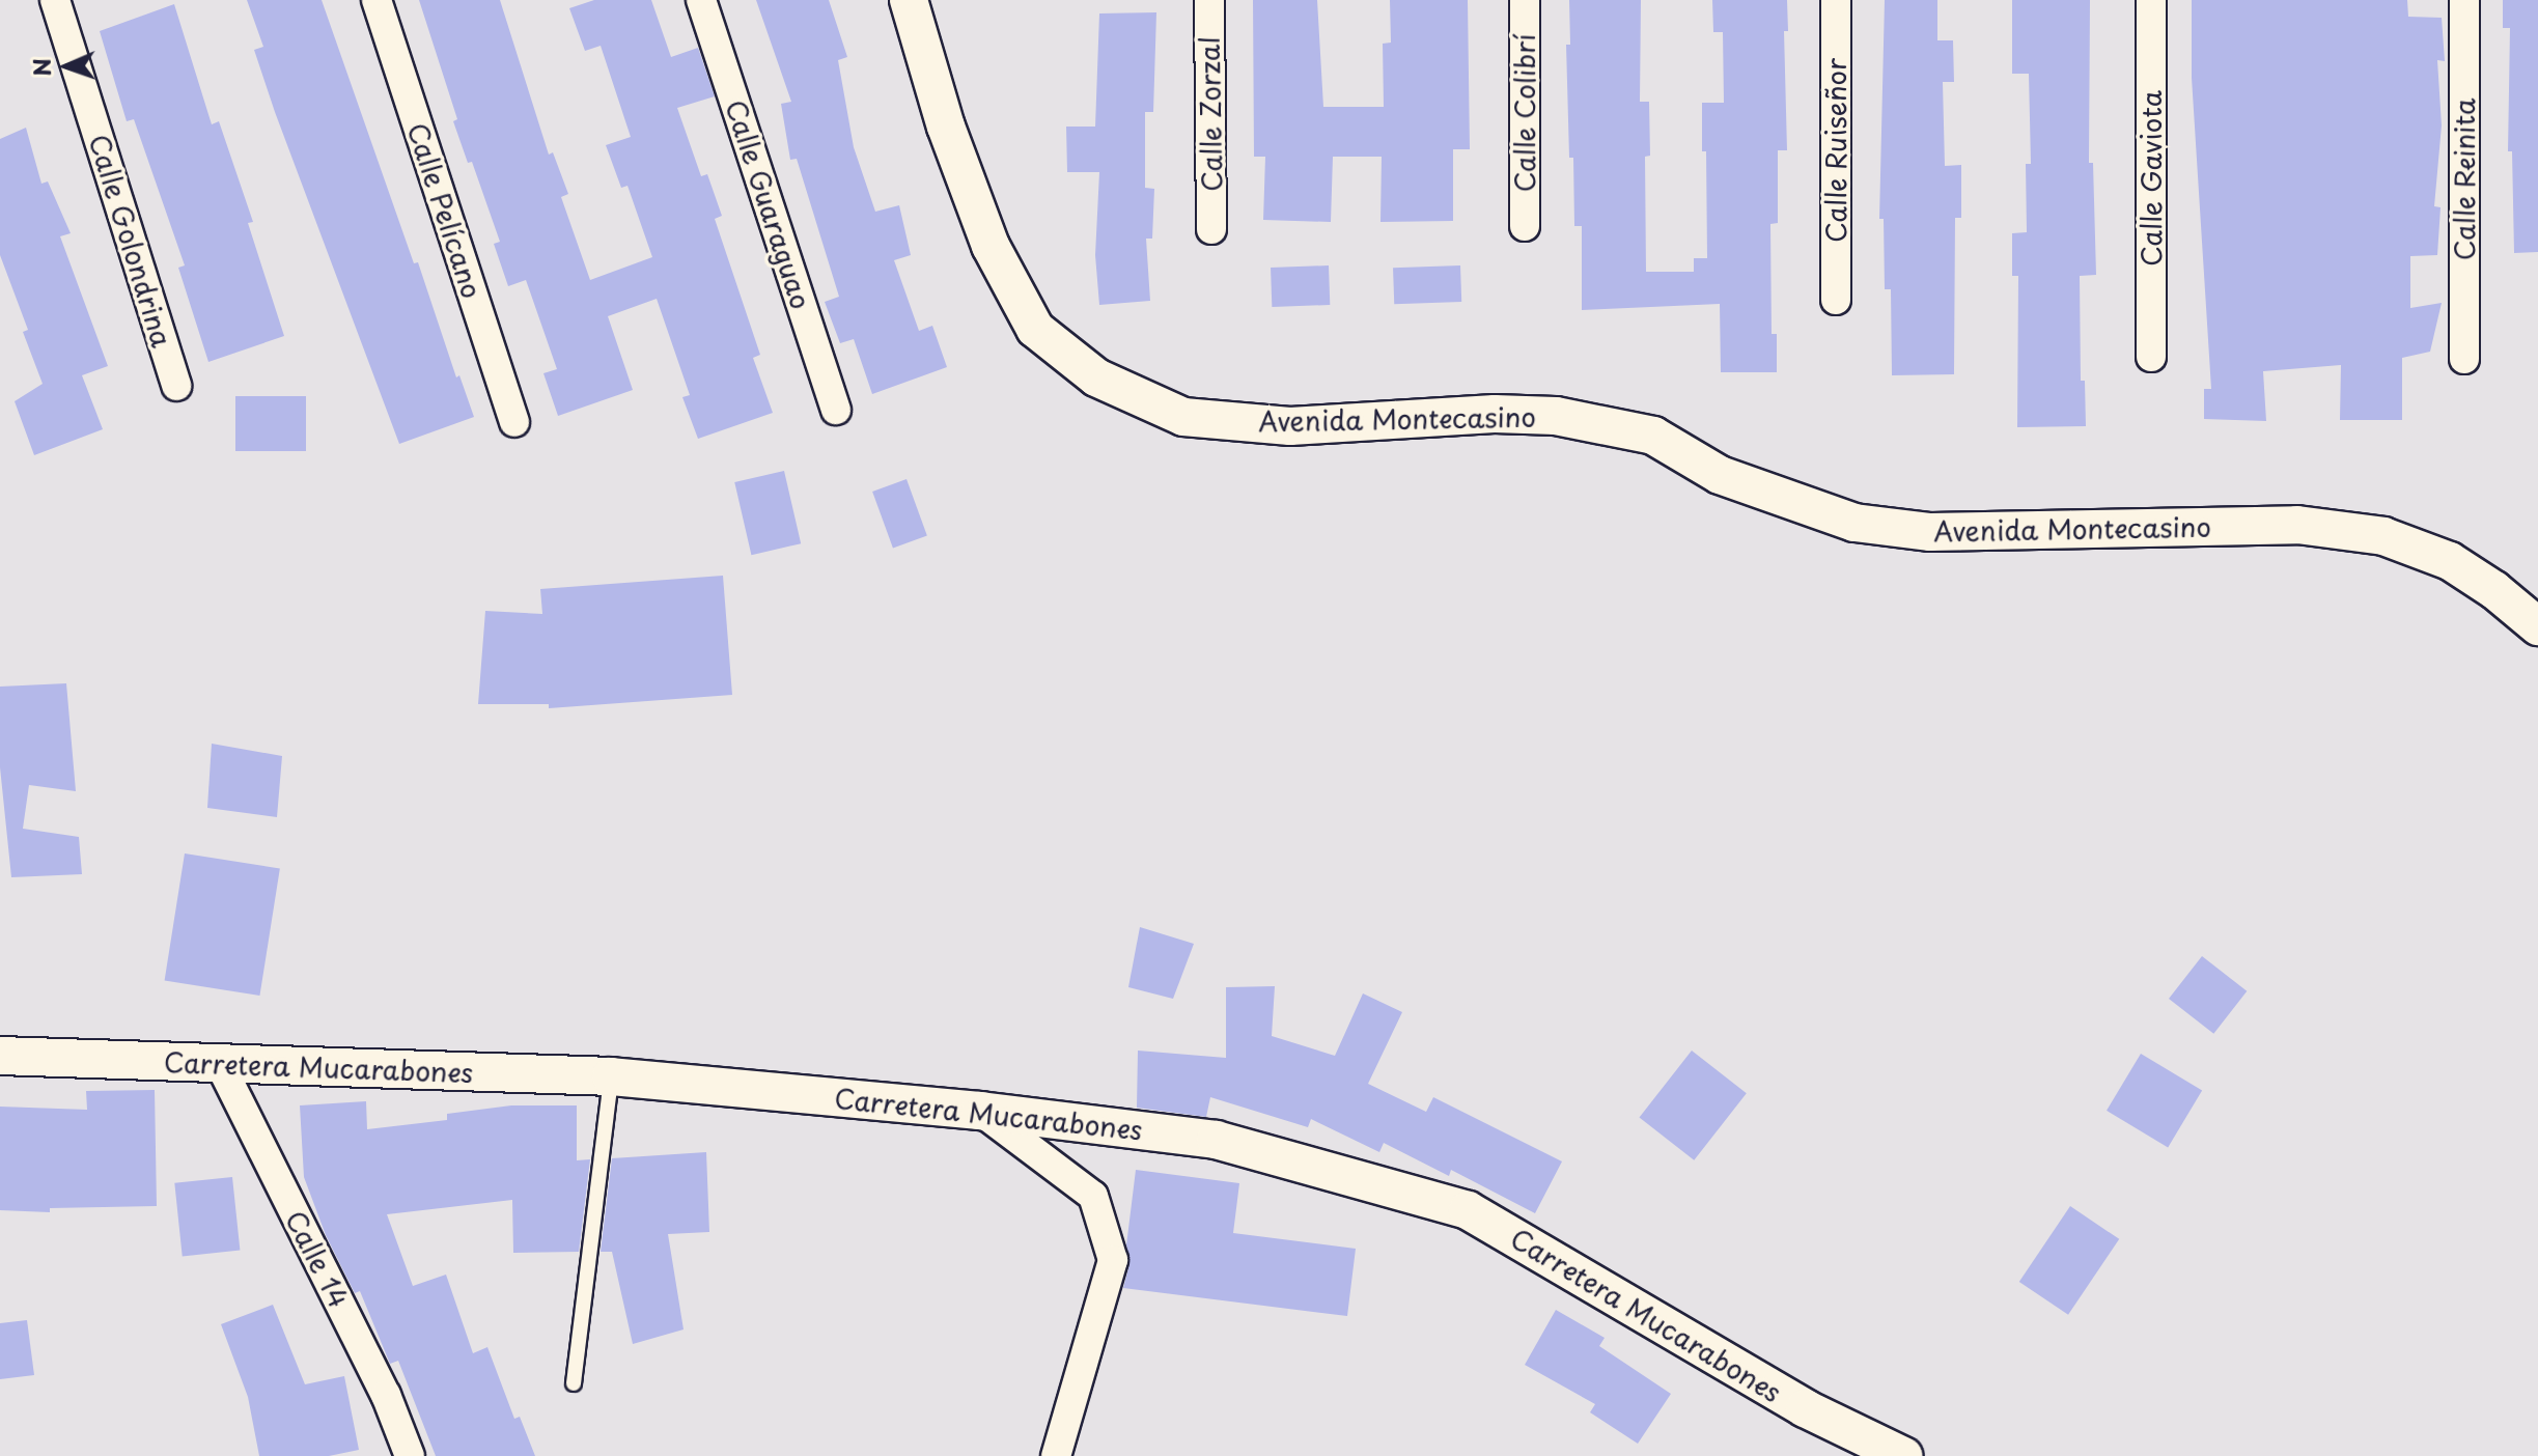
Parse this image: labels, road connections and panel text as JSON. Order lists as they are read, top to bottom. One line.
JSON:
{"streets":{"street":["Calle Colibrí","Calle Zorzal","Calle Ruiseñor","Calle Gaviota","Calle Reinita","Calle Guaraguao","Calle Pelícano","Calle Golondrina","Avenida Montecasino","Carretera Mucarabones","Calle 14"]},"crossings":[["Carretera Mucarabones","Calle 14"]],"north":"left"}
